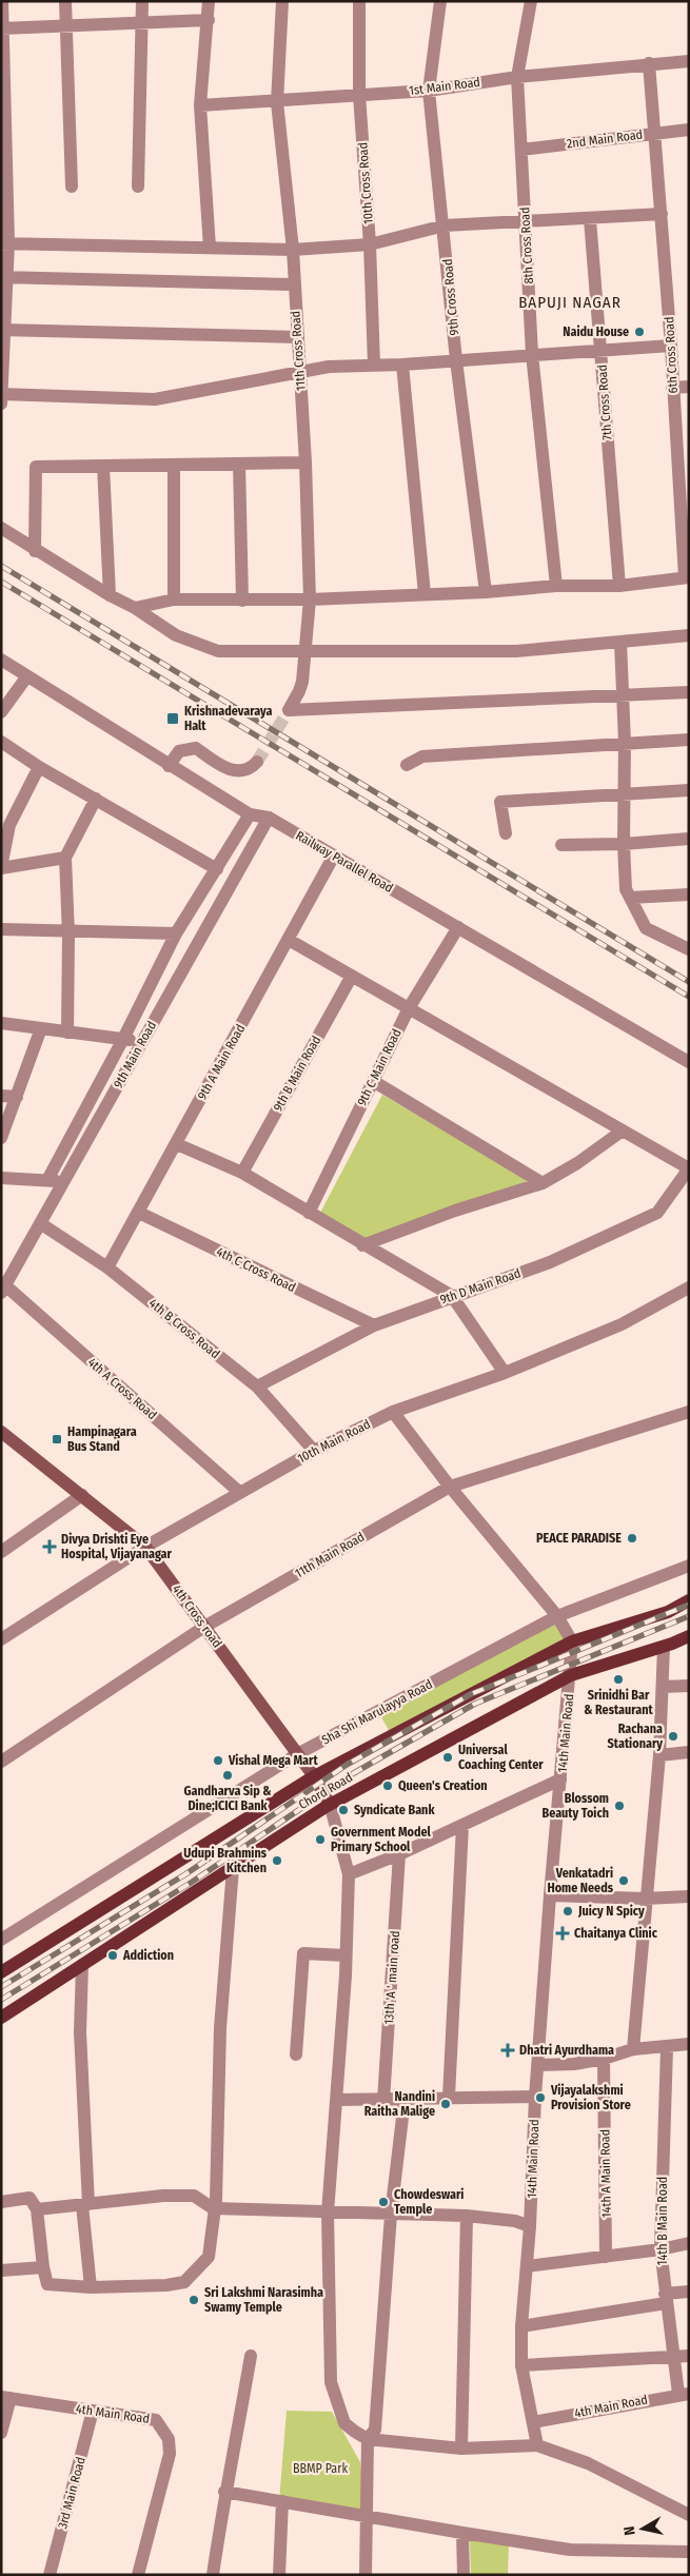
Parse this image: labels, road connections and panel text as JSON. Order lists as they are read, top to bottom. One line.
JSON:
{"streets":{"main road":["4th Cross road","Chord Road"],"street":["1st Main Road","2nd Main Road","10th Cross Road","8th Cross Road","9th Cross Road","11th Cross Road","6th Cross Road","7th Cross Road","Railway Parallel Road","9th Main Road","9th A Main Road","9th C Main Road","9th B Main Road","4th C Cross Road","9th D Main Road","4th B Cross Road","4th A Cross Road","10th Main Road","11th Main Road","Sha Shi Marulayya Road","14th Main Road","13th 'A ' main road","14th A Main Road","14th B Main Road","4th Main Road","3rd Main Road"]},"crossings":[["1st Main Road","10th Cross Road"],["1st Main Road","8th Cross Road"],["1st Main Road","9th Cross Road"],["1st Main Road","11th Cross Road"],["1st Main Road","6th Cross Road"],["2nd Main Road","8th Cross Road"],["2nd Main Road","6th Cross Road"],["Railway Parallel Road","9th Main Road"],["Railway Parallel Road","9th A Main Road"],["Railway Parallel Road","9th C Main Road"],["9th Main Road","4th B Cross Road"],["9th Main Road","4th A Cross Road"],["9th A Main Road","4th C Cross Road"],["9th A Main Road","4th B Cross Road"],["4th C Cross Road","9th D Main Road"],["9th D Main Road","4th B Cross Road"],["4th B Cross Road","10th Main Road"],["4th A Cross Road","10th Main Road"],["10th Main Road","4th Cross road"],["11th Main Road","4th Cross road"],["4th Cross road","Sha Shi Marulayya Road"],["4th Cross road","Chord Road"],["14th Main Road","Chord Road"],["14th Main Road","4th Main Road"],["14th B Main Road","4th Main Road"],["4th Main Road","3rd Main Road"]],"districts":["BAPUJI NAGAR"],"parks":["BBMP Park"],"places":{"other":["Naidu House","PEACE PARADISE","Srinidhi Bar & Restaurant","Rachana Stationary","Universal Coaching Center","Vishal Mega Mart","Gandharva Sip & Dine;ICICI Bank","Queen's Creation","Blossom Beauty Toich","Syndicate Bank","Government Model Primary School","Udupi Brahmins Kitchen","Venkatadri Home Needs","Juicy N Spicy","Addiction","Vijayalakshmi Provision Store","Nandini Raitha Malige","Chowdeswari Temple","Sri Lakshmi Narasimha Swamy Temple"],"transit":["Krishnadevaraya Halt","Hampinagara Bus Stand"],"health":["Divya Drishti Eye Hospital, Vijayanagar","Chaitanya Clinic","Dhatri Ayurdhama"]},"north":"left"}
